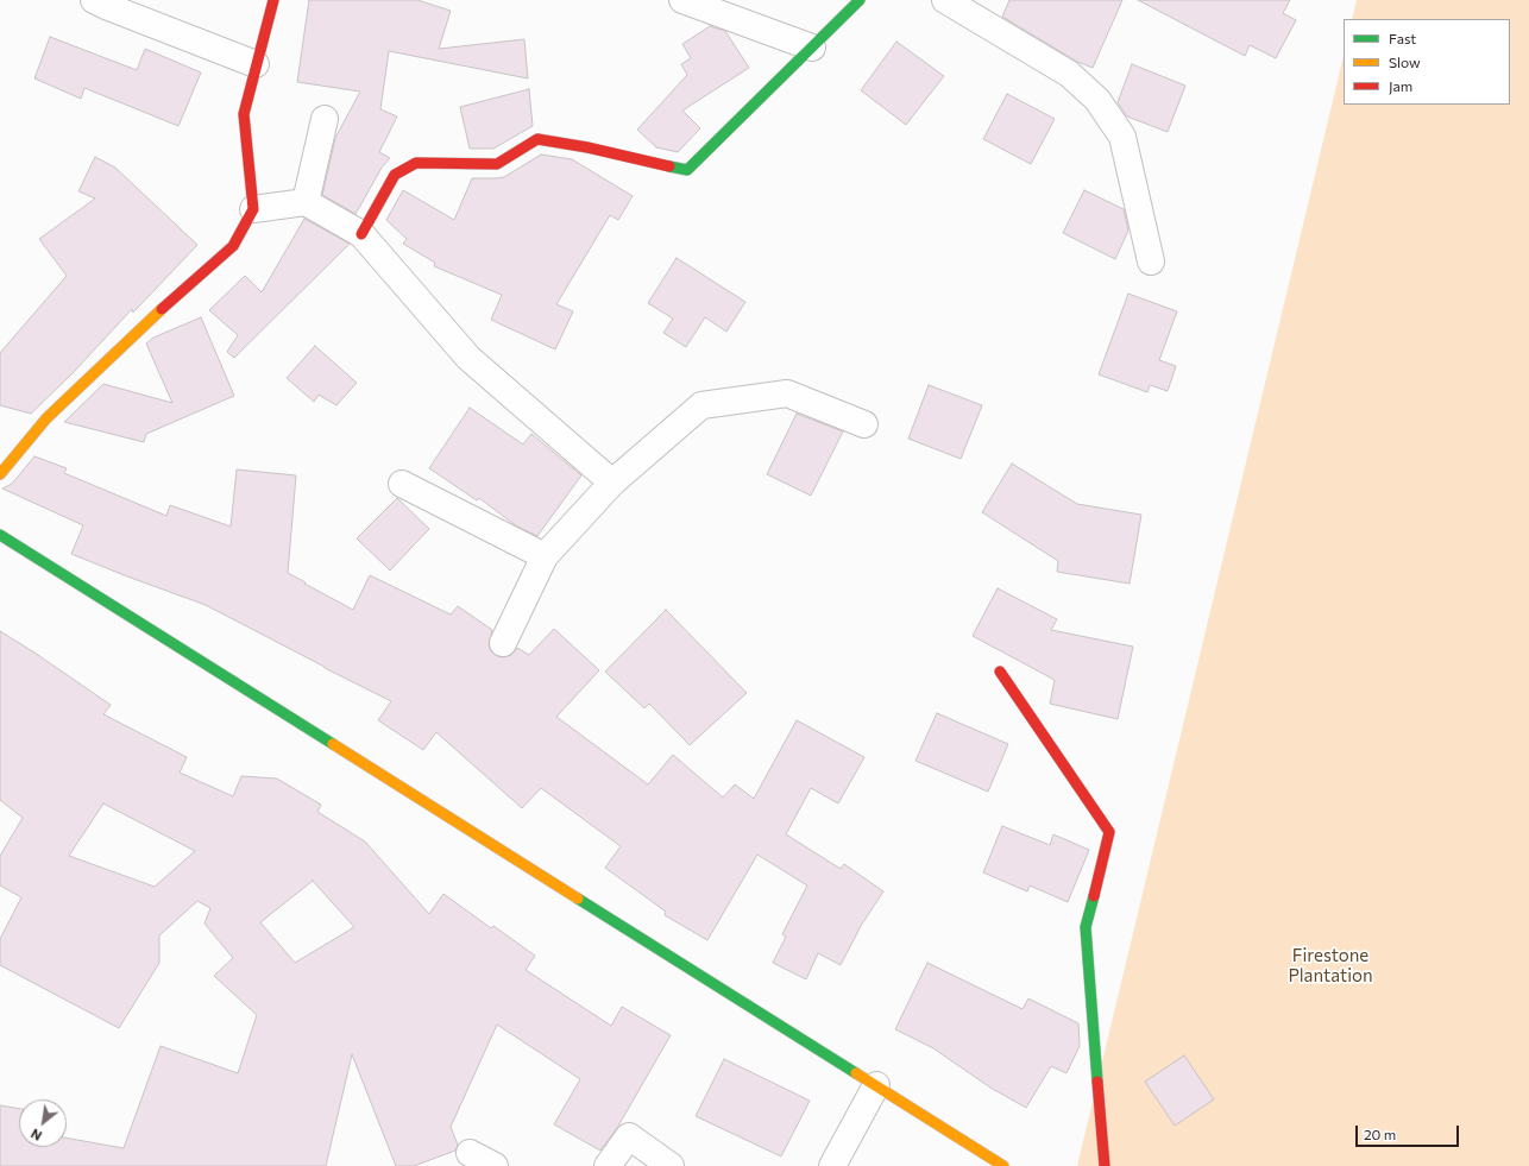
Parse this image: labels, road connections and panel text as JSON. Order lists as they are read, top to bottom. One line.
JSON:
{"parks":["Firestone Plantation"],"legend":["Fast","Slow","Jam"],"scale_bar":"20 m","north":"bottom left"}
